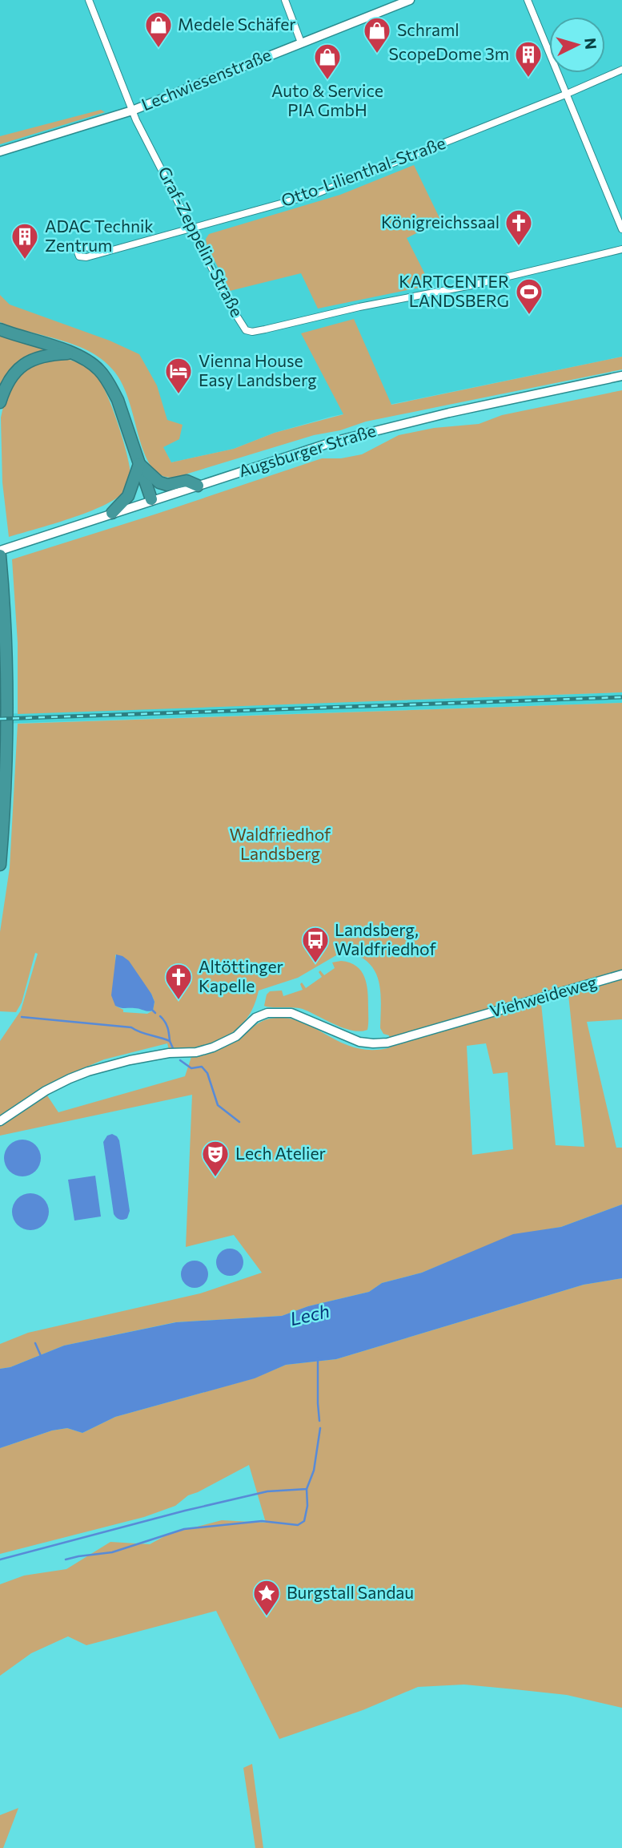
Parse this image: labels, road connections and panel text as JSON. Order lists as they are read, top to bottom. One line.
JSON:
{"streets":{"street":["Lechwiesenstraße","Otto-Lilienthal-Straße","Graf-Zeppelin-Straße","Augsburger Straße","Viehweideweg"]},"crossings":[["Lechwiesenstraße","Graf-Zeppelin-Straße"],["Otto-Lilienthal-Straße","Graf-Zeppelin-Straße"]],"water":["Lech"],"parks":["Waldfriedhof Landsberg"],"places":{"shop":["Medele Schäfer","Schraml","Auto & Service PIA GmbH"],"building":["ScopeDome 3m","ADAC Technik Zentrum"],"church":["Königreichssaal","Altöttinger Kapelle"],"sports":["KARTCENTER LANDSBERG"],"hotel":["Vienna House Easy Landsberg"],"bus stop":["Landsberg, Waldfriedhof"],"theatre":["Lech Atelier"],"place":["Burgstall Sandau"]},"north":"right"}
